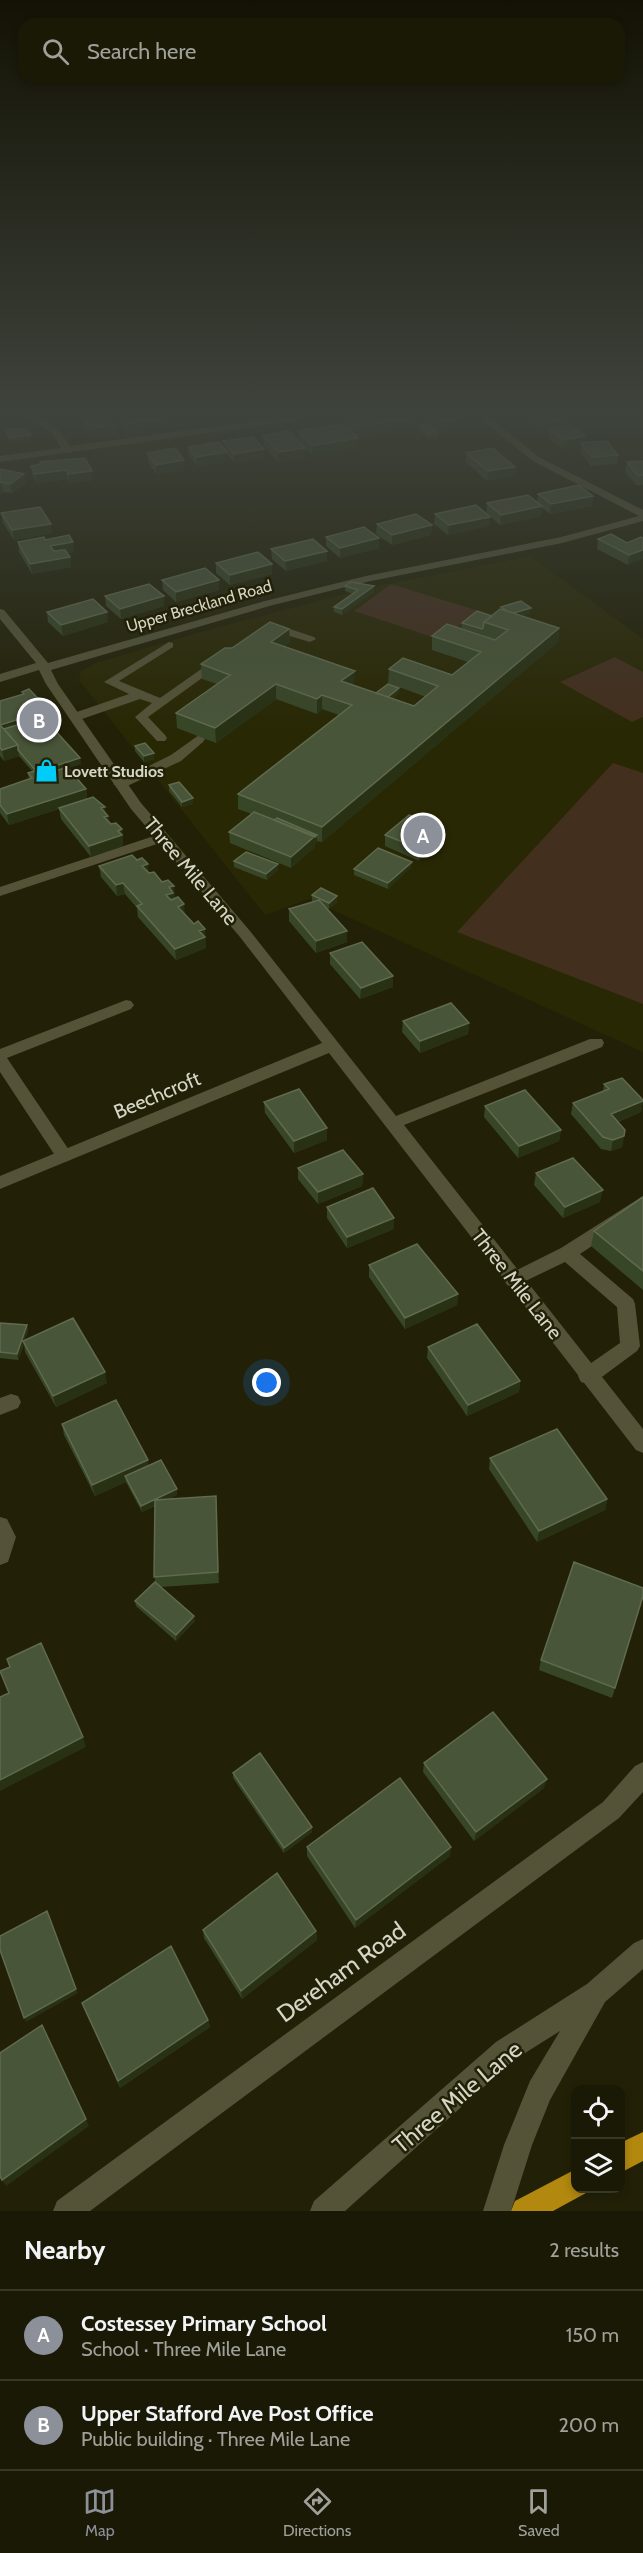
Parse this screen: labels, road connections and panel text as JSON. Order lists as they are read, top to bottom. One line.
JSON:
{"streets":{"street":["Upper Breckland Road","Three Mile Lane","Beechcroft","Dereham Road"]},"crossings":[["Upper Breckland Road","Three Mile Lane"],["Three Mile Lane","Beechcroft"]],"places":{"shop":["Lovett Studios"]},"page":{"search":"Search here","pins":["B","A"],"heading":["Nearby","2 results"],"list":[{"mark":"A","name":"Costessey Primary School","note":"School · Three Mile Lane","value":"150 m"},{"mark":"B","name":"Upper Stafford Ave Post Office","note":"Public building · Three Mile Lane","value":"200 m"}],"nav":["Map","Directions","Saved"]}}
